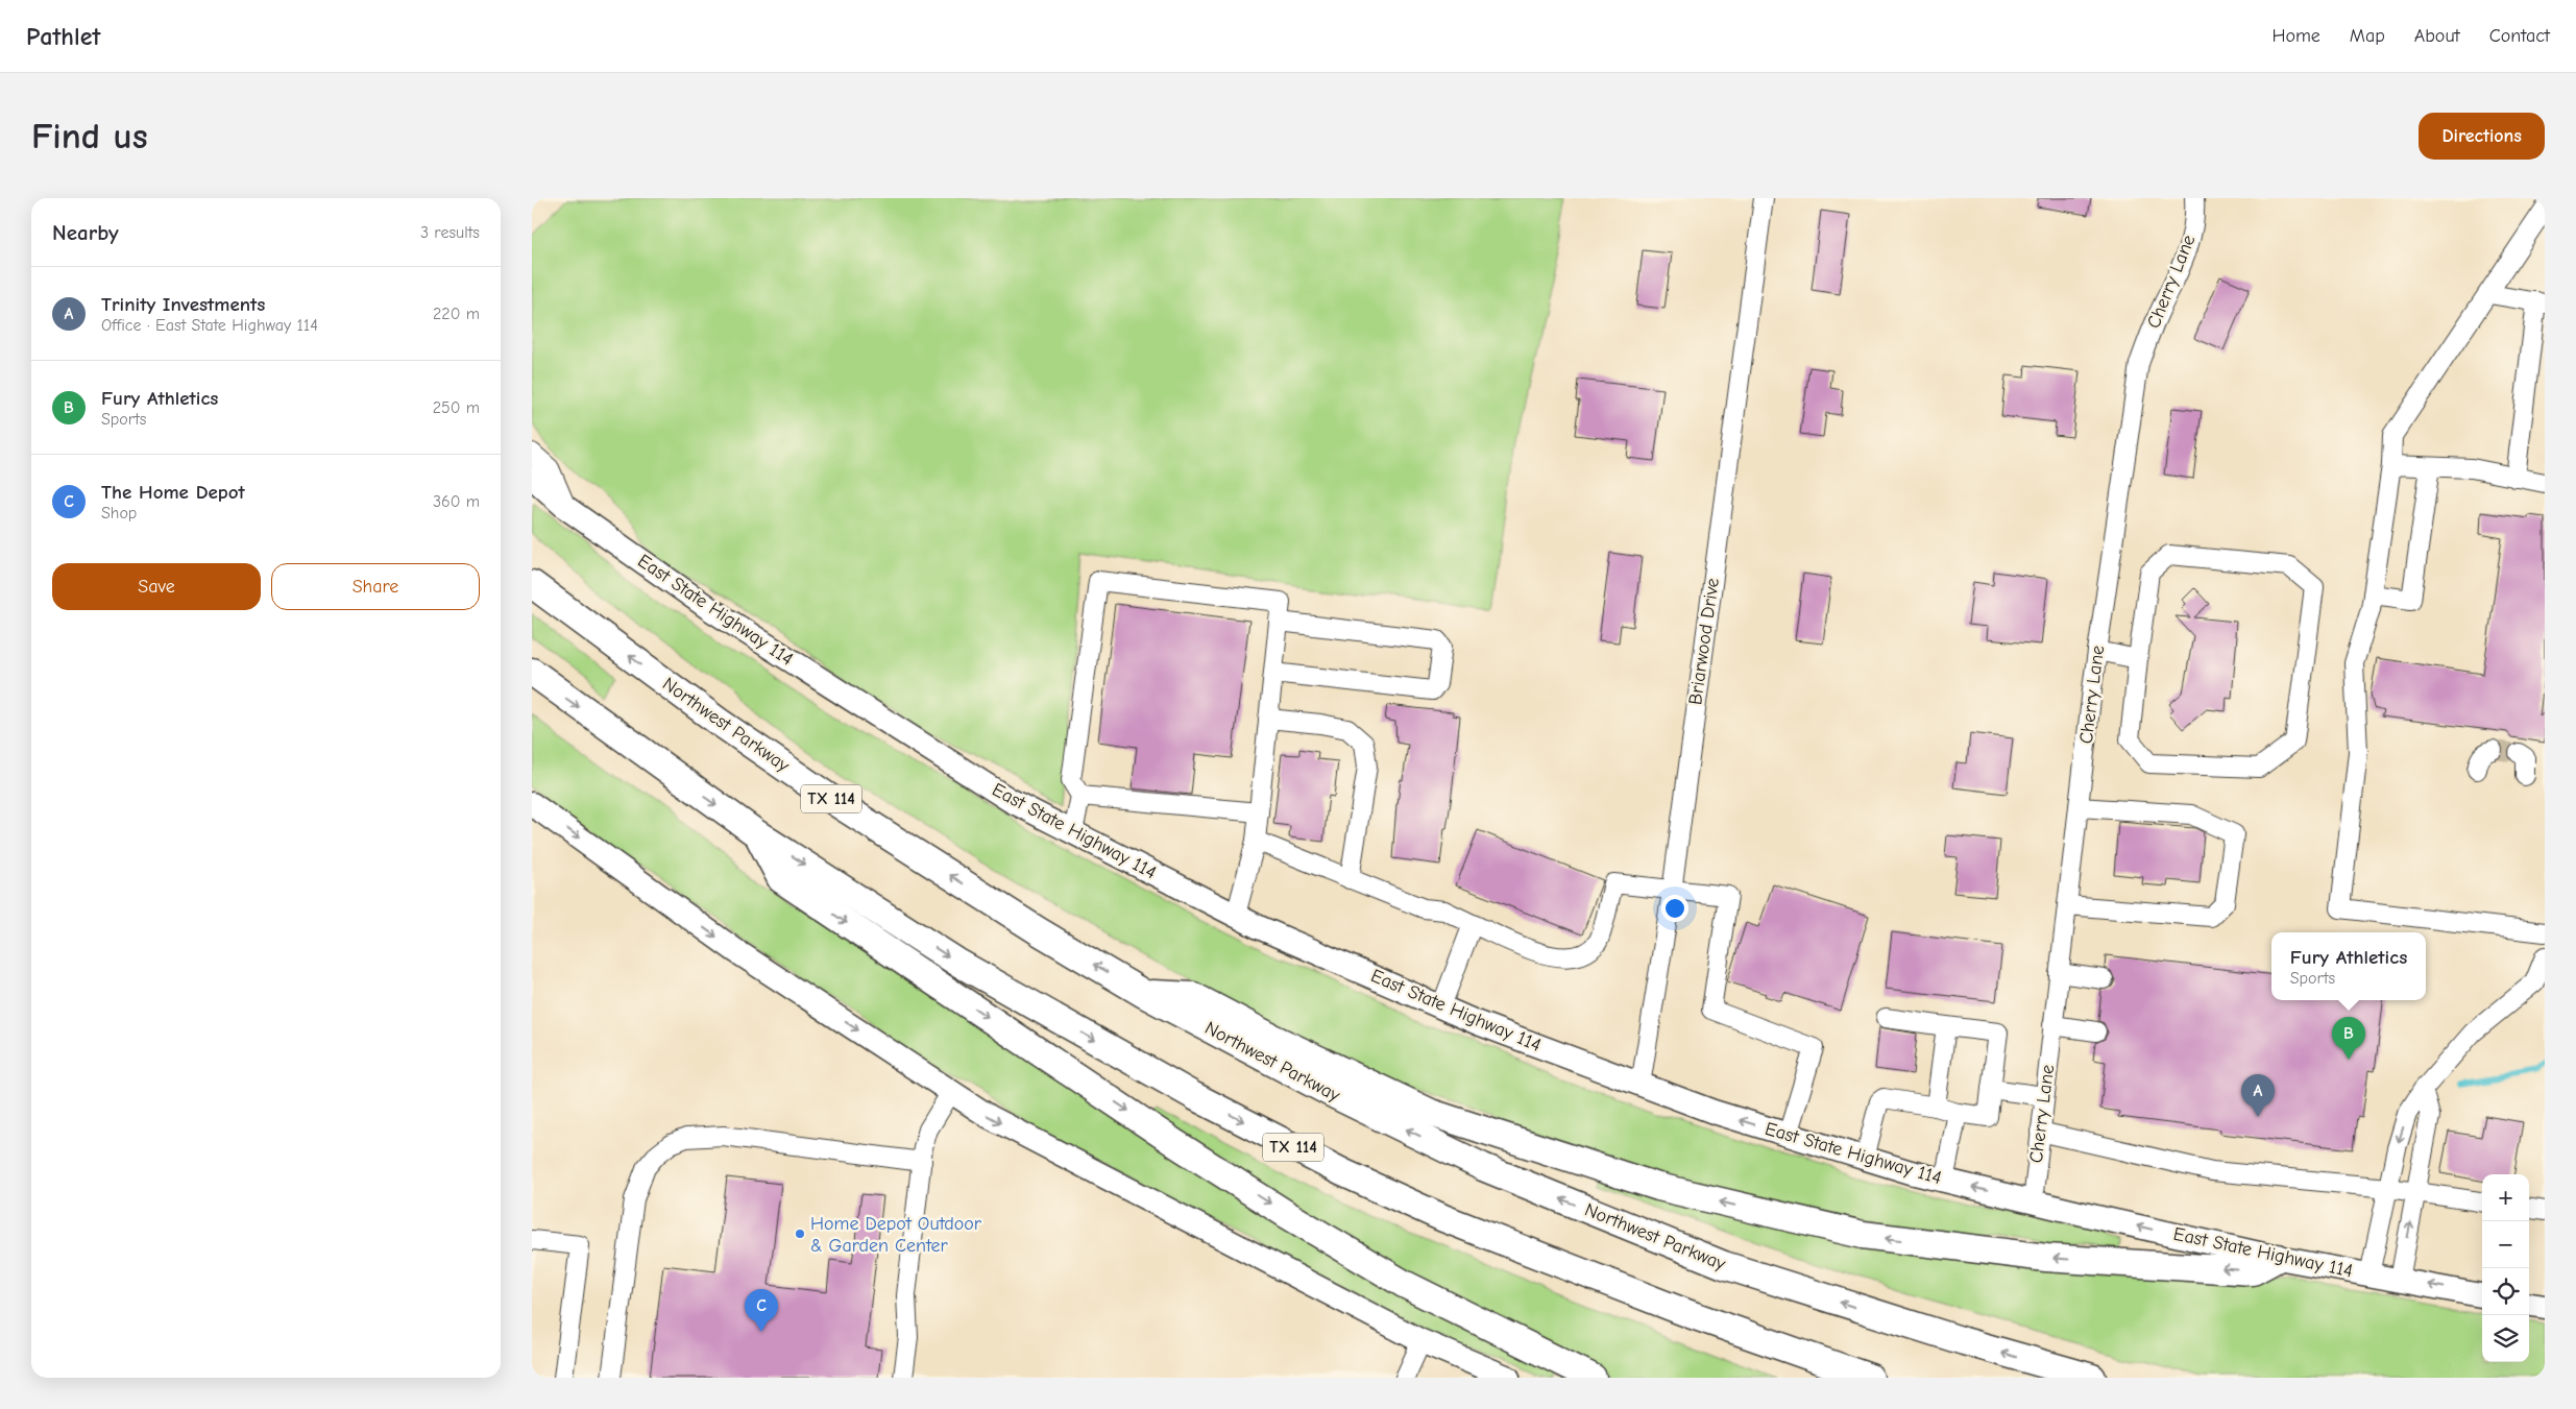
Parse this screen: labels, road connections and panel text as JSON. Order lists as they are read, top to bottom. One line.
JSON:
{"streets":{"highway":["Northwest Parkway","TX 114"],"main road":["East State Highway 114"],"street":["Cherry Lane","Briarwood Drive"]},"crossings":[["Cherry Lane","East State Highway 114"],["East State Highway 114","Briarwood Drive"]],"places":["Home Depot Outdoor & Garden Center"],"page":{"header":"Pathlet","nav":["Home","Map","About","Contact"],"buttons":["Directions",["Save","Share"]],"title":"Find us","heading":["Nearby","3 results"],"list":[{"mark":"A","name":"Trinity Investments","note":"Office · East State Highway 114","value":"220 m"},{"mark":"B","name":"Fury Athletics","note":"Sports","value":"250 m"},{"mark":"C","name":"The Home Depot","note":"Shop","value":"360 m"}],"popup":["Fury Athletics","Sports"],"pins":["B","A","C"],"map_buttons":["+","−"]}}
